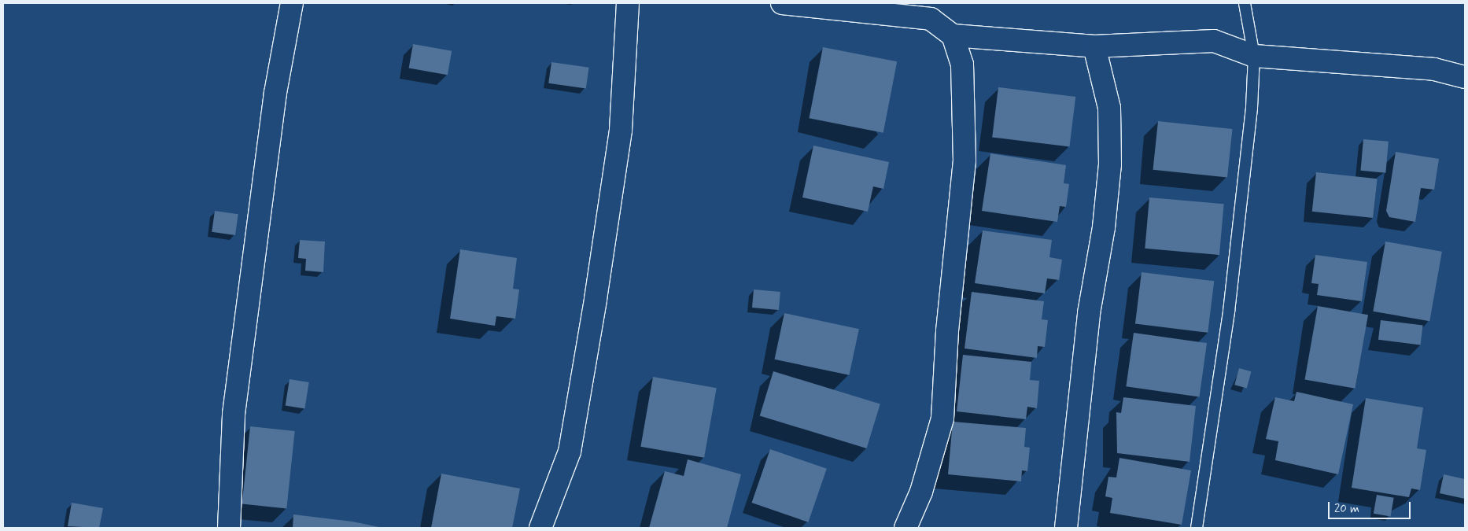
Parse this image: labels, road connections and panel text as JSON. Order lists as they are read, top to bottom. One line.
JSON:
{"scale_bar":"20 m"}
